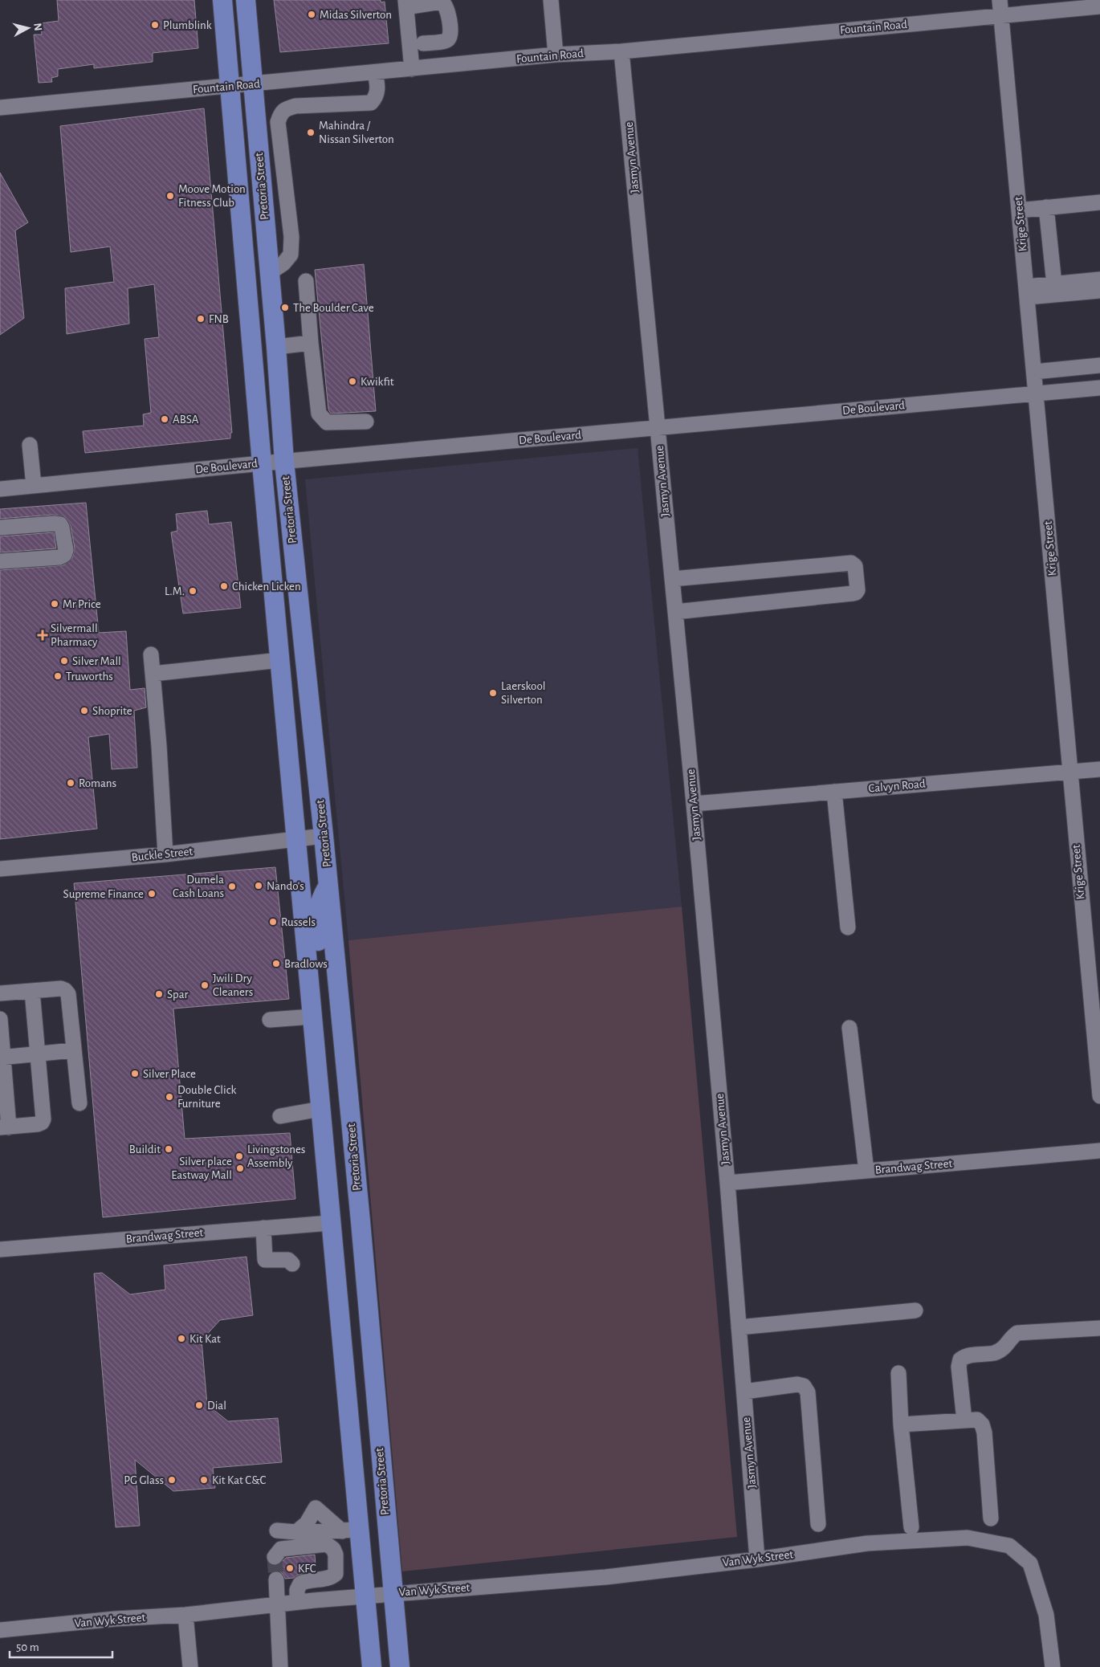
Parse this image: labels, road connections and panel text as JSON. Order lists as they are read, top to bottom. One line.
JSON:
{"streets":{"main road":["Pretoria Street"],"street":["Fountain Road","Jasmyn Avenue","Krige Street","De Boulevard","Calvyn Road","Buckle Street","Brandwag Street","Van Wyk Street"]},"crossings":[["Fountain Road","Jasmyn Avenue"],["Fountain Road","Pretoria Street"],["Fountain Road","Krige Street"],["Jasmyn Avenue","De Boulevard"],["Jasmyn Avenue","Calvyn Road"],["Jasmyn Avenue","Brandwag Street"],["Jasmyn Avenue","Van Wyk Street"],["Pretoria Street","De Boulevard"],["Pretoria Street","Buckle Street"],["Pretoria Street","Brandwag Street"],["Pretoria Street","Van Wyk Street"],["Krige Street","De Boulevard"],["Krige Street","Calvyn Road"]],"places":{"other":["Midas Silverton","Plumblink","Mahindra / Nissan Silverton","Moove Motion Fitness Club","The Boulder Cave","FNB","Kwikfit","ABSA","Chicken Licken","L.M.","Mr Price","Silver Mall","Truworths","Laerskool Silverton","Shoprite","Romans","Nando's","Dumela Cash Loans","Supreme Finance","Russels","Bradlows","Jwili Dry Cleaners","Spar","Silver Place","Double Click Furniture","Buildit","Livingstones Assembly","Silver place Eastway Mall","Kit Kat","Dial","PG Glass","Kit Kat C&C","KFC"],"health":["Silvermall Pharmacy"]},"scale_bar":"50 m","north":"right"}
